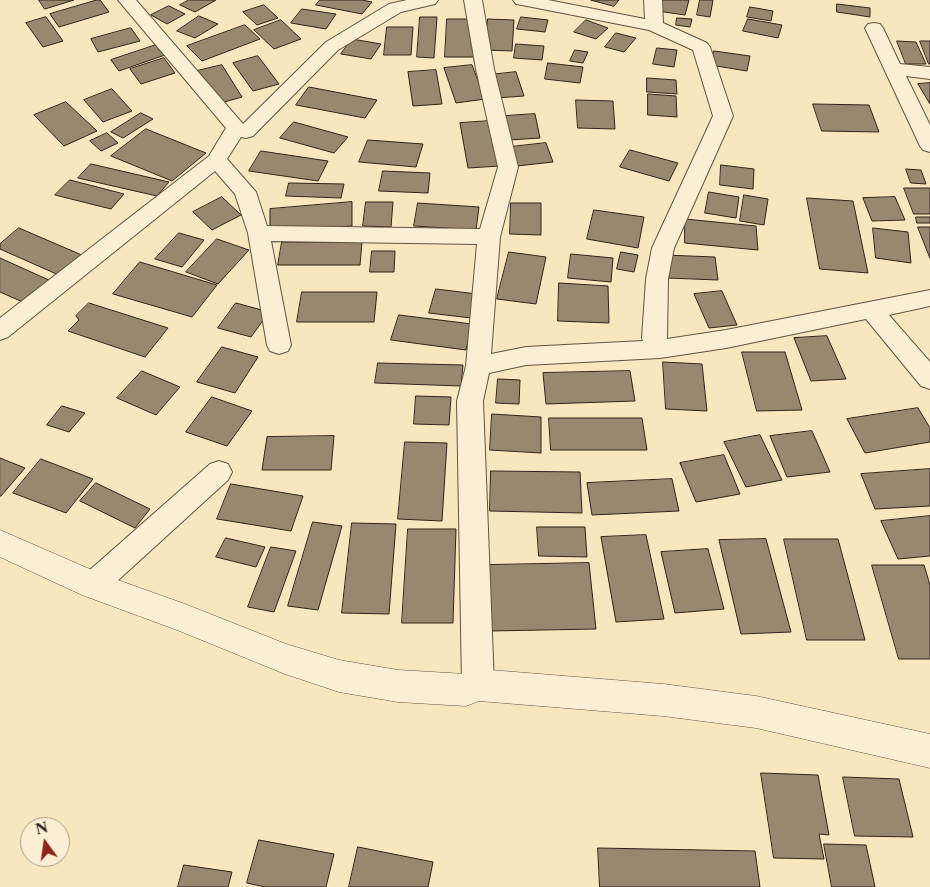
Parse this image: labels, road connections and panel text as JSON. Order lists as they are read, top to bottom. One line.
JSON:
{"north":"top"}
